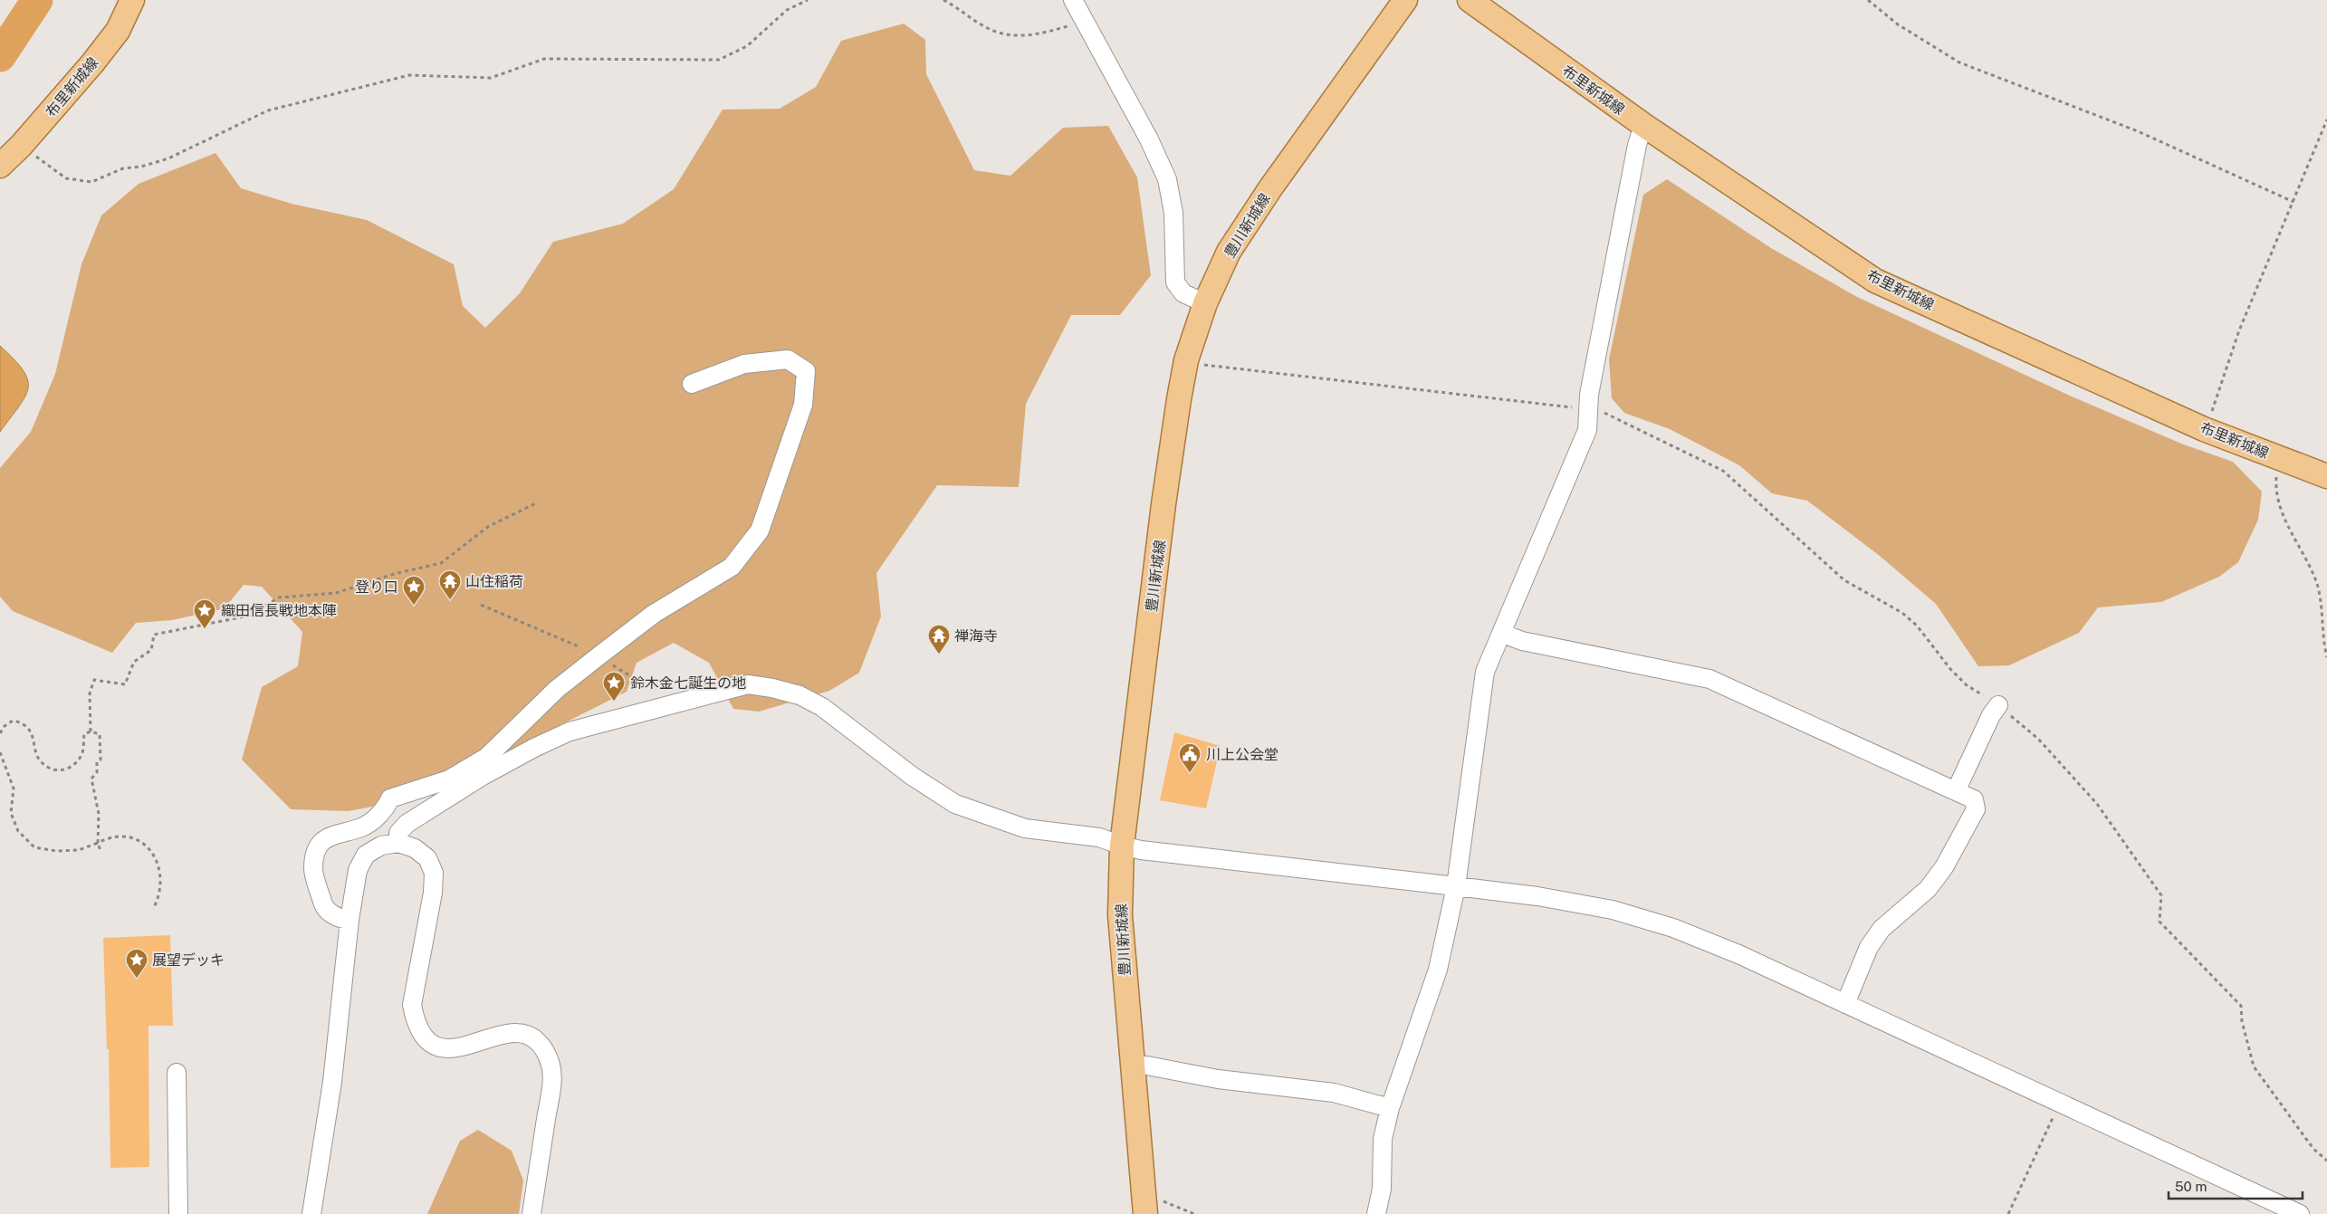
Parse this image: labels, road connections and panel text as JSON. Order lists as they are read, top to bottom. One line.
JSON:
{"streets":{"main road":["布里新城線","豊川新城線"]},"places":{"temple":["山住稲荷","禅海寺"],"place":["登り口","織田信長戦地本陣","鈴木金七誕生の地","展望デッキ"],"public building":["川上公会堂"]},"scale_bar":"50 m"}
